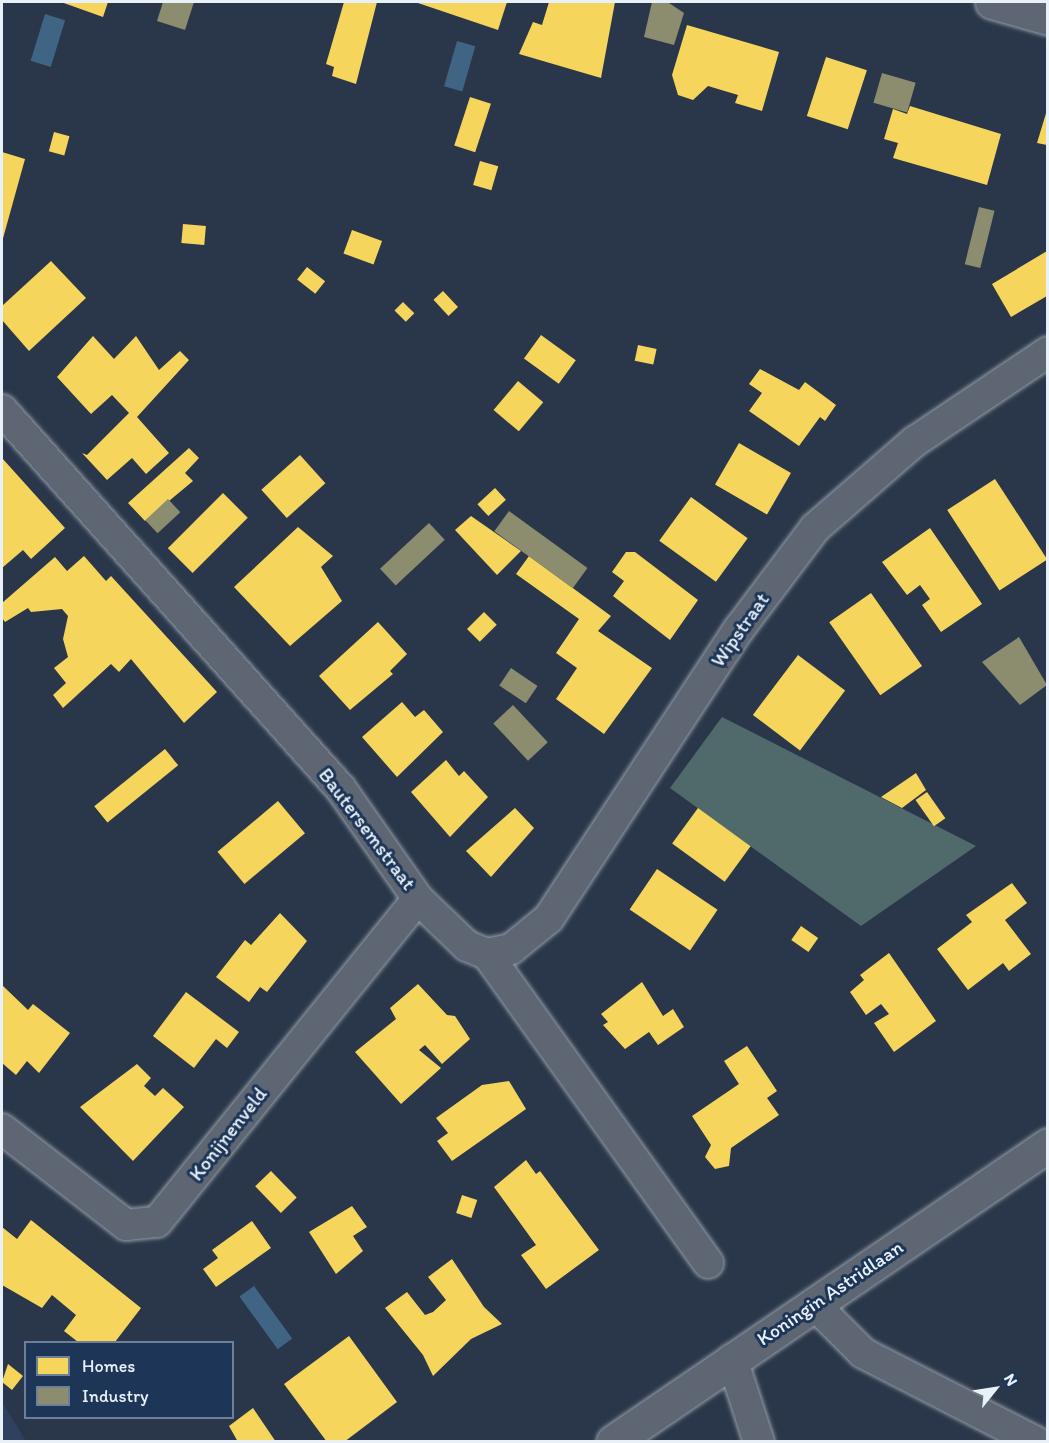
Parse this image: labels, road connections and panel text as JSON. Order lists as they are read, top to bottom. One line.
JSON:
{"streets":{"main road":["Koningin Astridlaan"],"street":["Wipstraat","Bautersemstraat","Konijnenveld"]},"crossings":[["Wipstraat","Bautersemstraat"],["Bautersemstraat","Konijnenveld"]],"legend":["Homes","Industry"],"north":"top right"}
